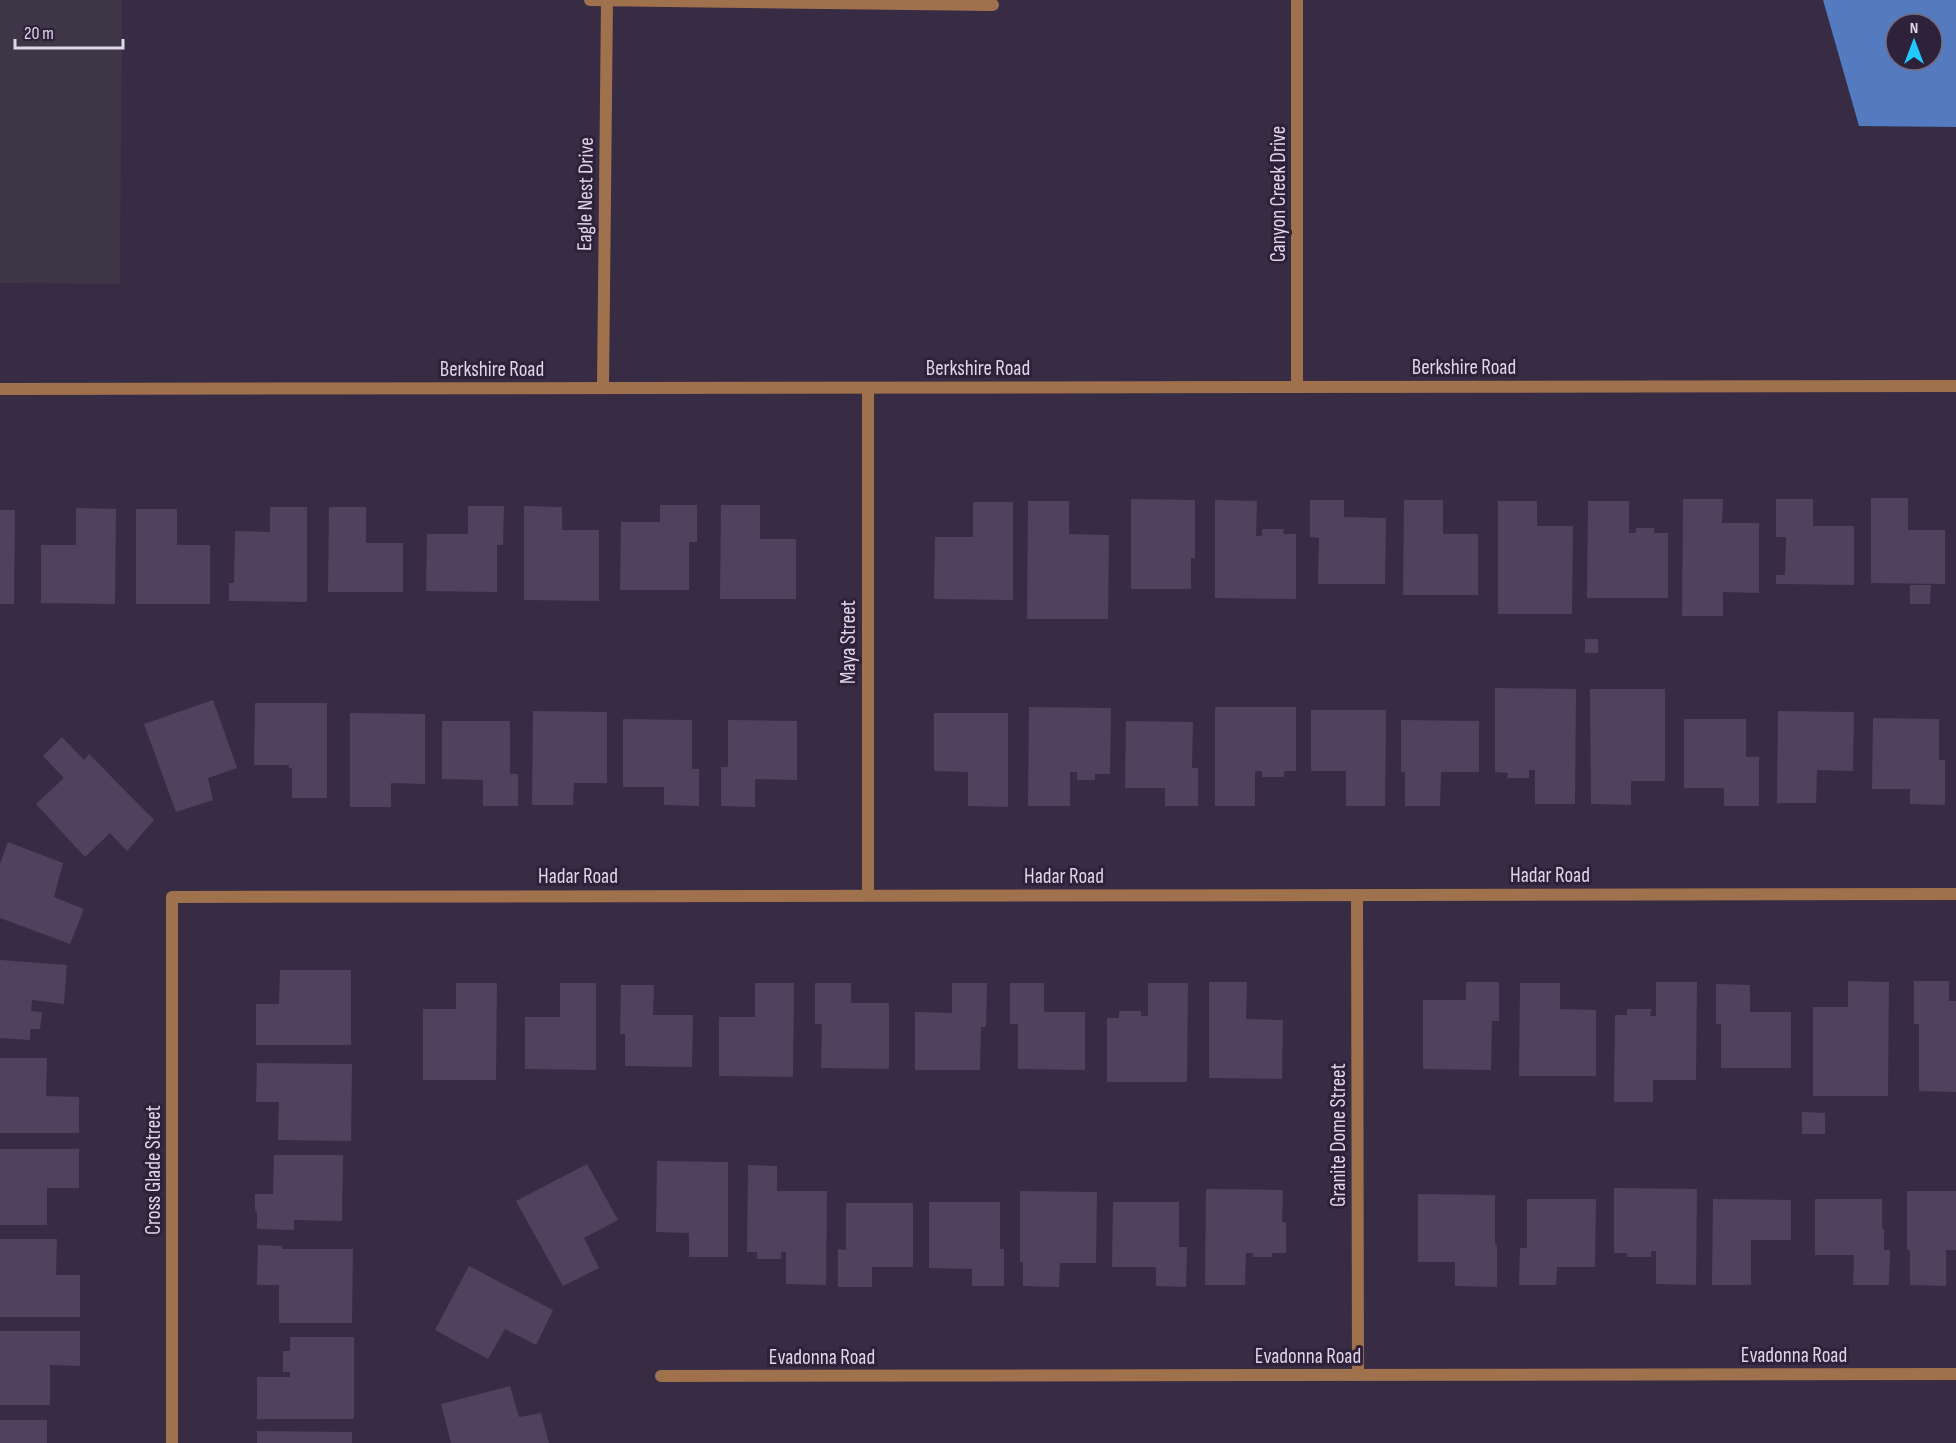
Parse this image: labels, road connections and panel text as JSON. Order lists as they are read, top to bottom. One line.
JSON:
{"streets":{"street":["Eagle Nest Drive","Canyon Creek Drive","Berkshire Road","Maya Street","Hadar Road","Granite Dome Street","Cross Glade Street","Evadonna Road"]},"crossings":[["Eagle Nest Drive","Berkshire Road"],["Canyon Creek Drive","Berkshire Road"],["Berkshire Road","Maya Street"],["Maya Street","Hadar Road"],["Hadar Road","Granite Dome Street"],["Hadar Road","Cross Glade Street"],["Granite Dome Street","Evadonna Road"]],"scale_bar":"20 m","north":"top"}
